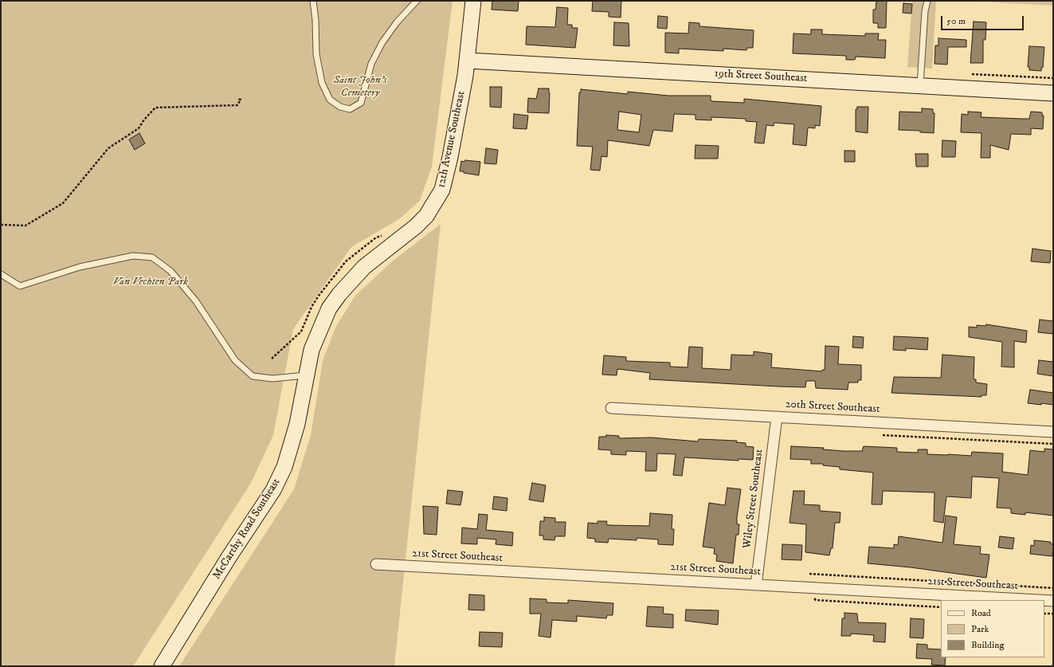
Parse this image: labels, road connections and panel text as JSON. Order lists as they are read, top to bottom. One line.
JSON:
{"streets":{"street":["19th Street Southeast","12th Avenue Southeast","20th Street Southeast","Wiley Street Southeast","McCarthy Road Southeast","21st Street Southeast"]},"crossings":[["19th Street Southeast","12th Avenue Southeast"],["12th Avenue Southeast","McCarthy Road Southeast"],["20th Street Southeast","Wiley Street Southeast"],["Wiley Street Southeast","21st Street Southeast"]],"parks":["Saint John's Cemetery","Van Vechten Park"],"legend":["Road","Park","Building"],"scale_bar":"50 m"}
